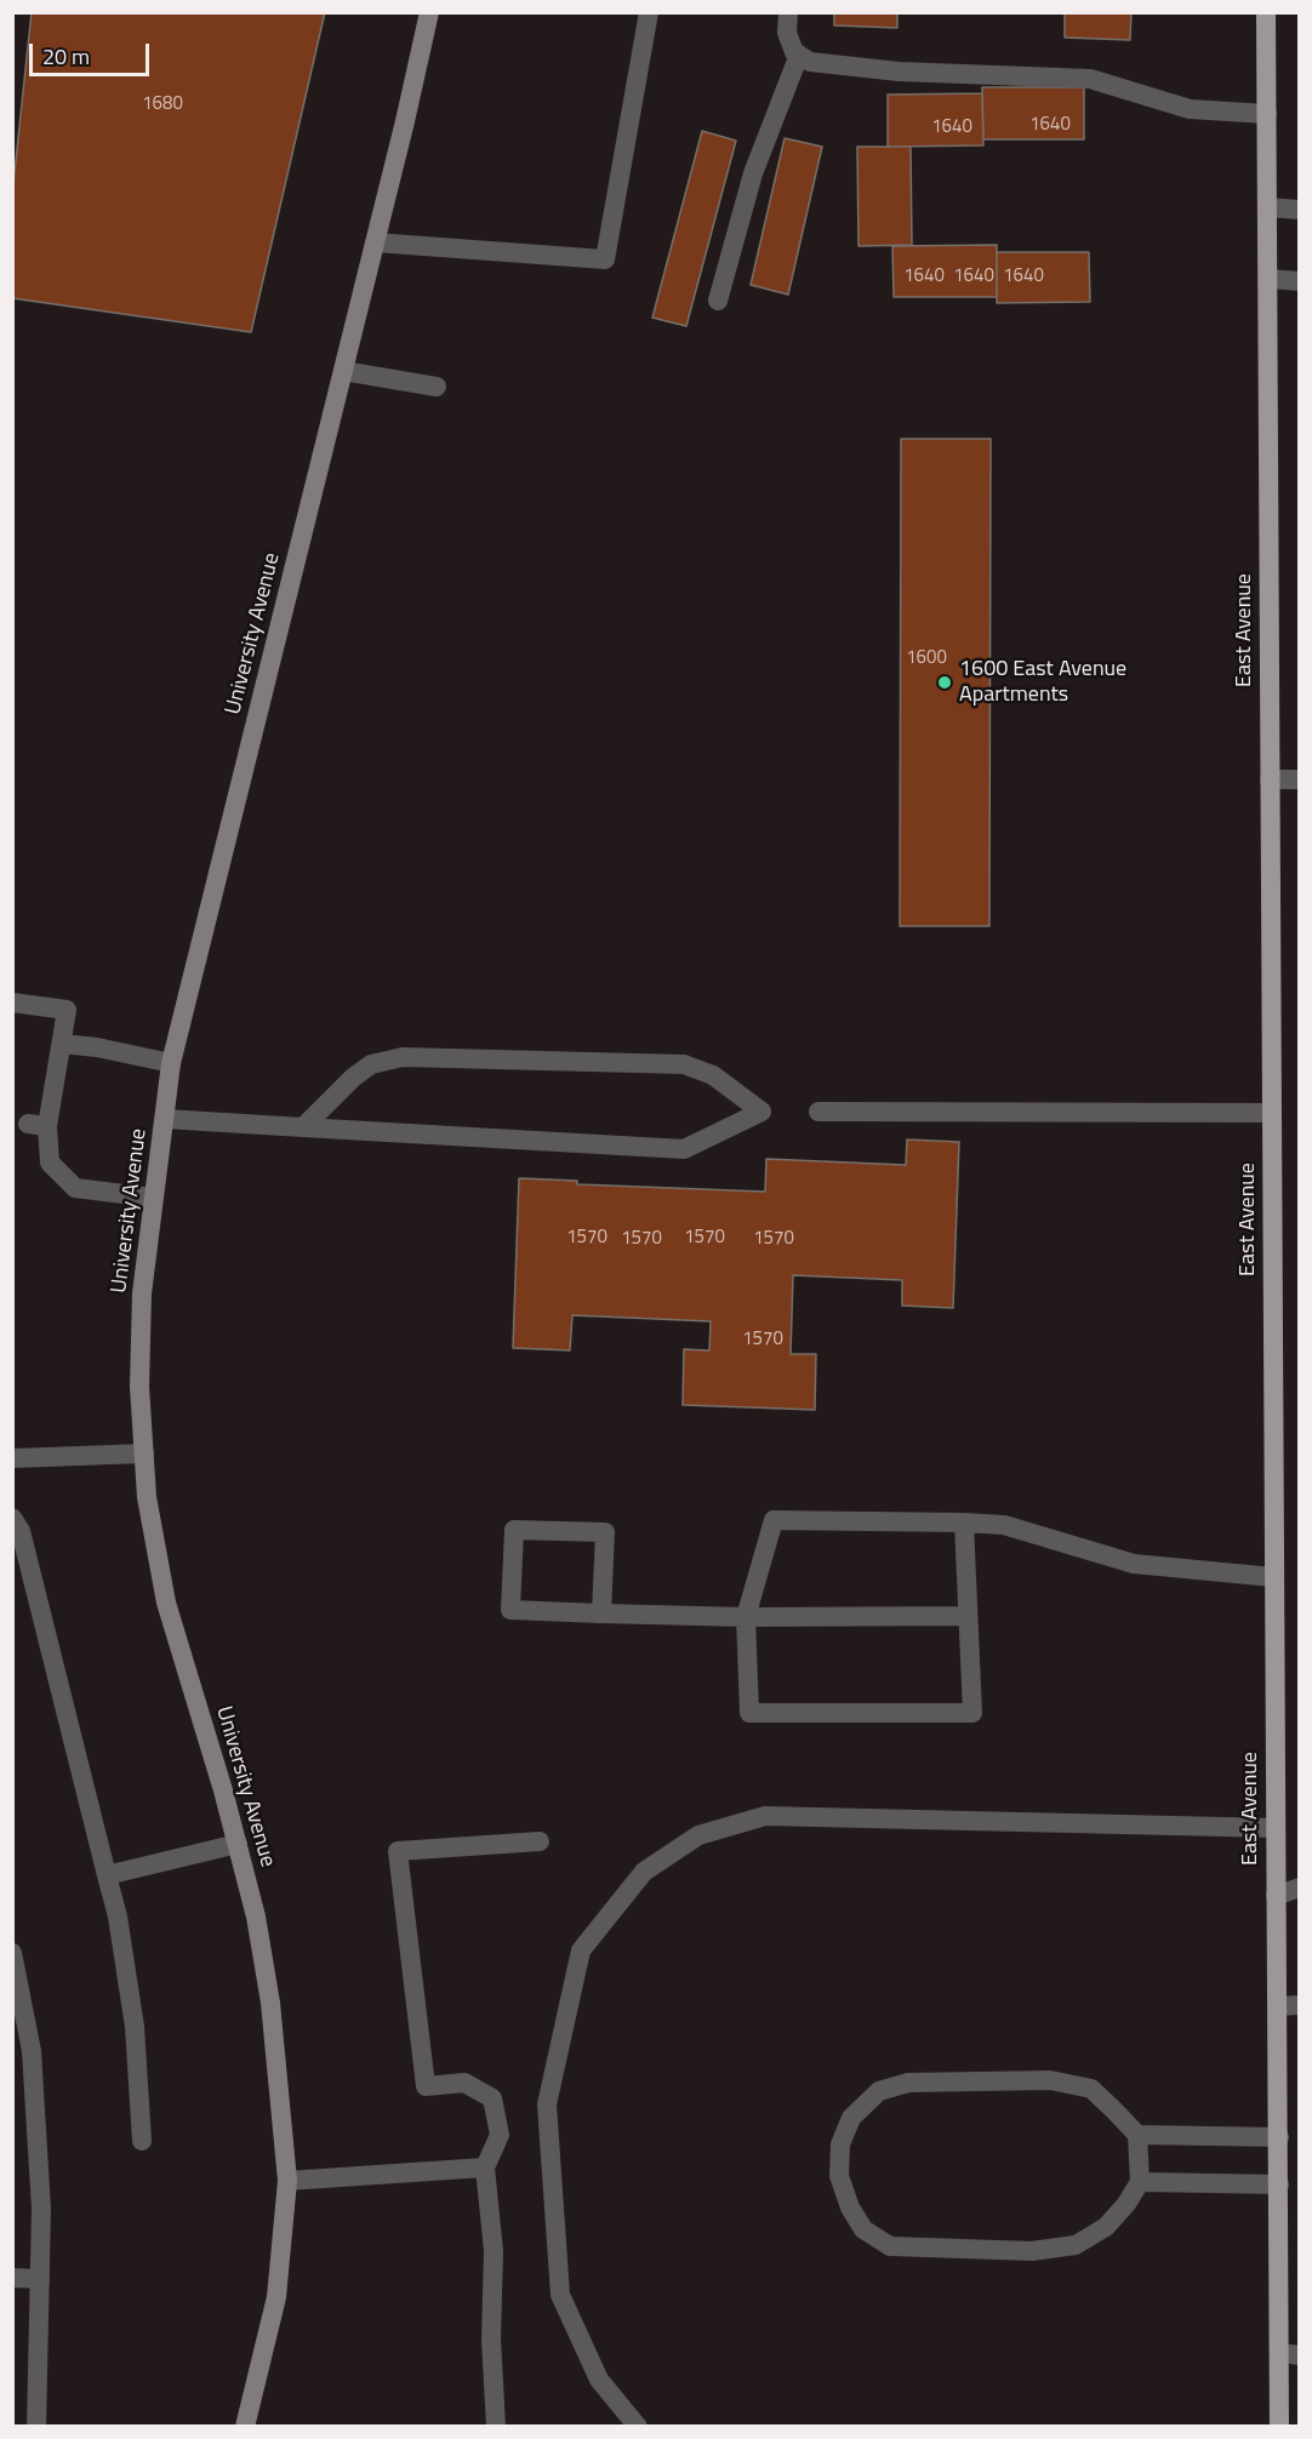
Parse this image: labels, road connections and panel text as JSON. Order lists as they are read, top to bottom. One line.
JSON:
{"streets":{"main road":["East Avenue","University Avenue"]},"places":["1600 East Avenue Apartments"],"house_numbers":["1680","1640","1640","1640","1640","1640","1600","1570","1570","1570","1570","1570"],"scale_bar":"20 m"}
